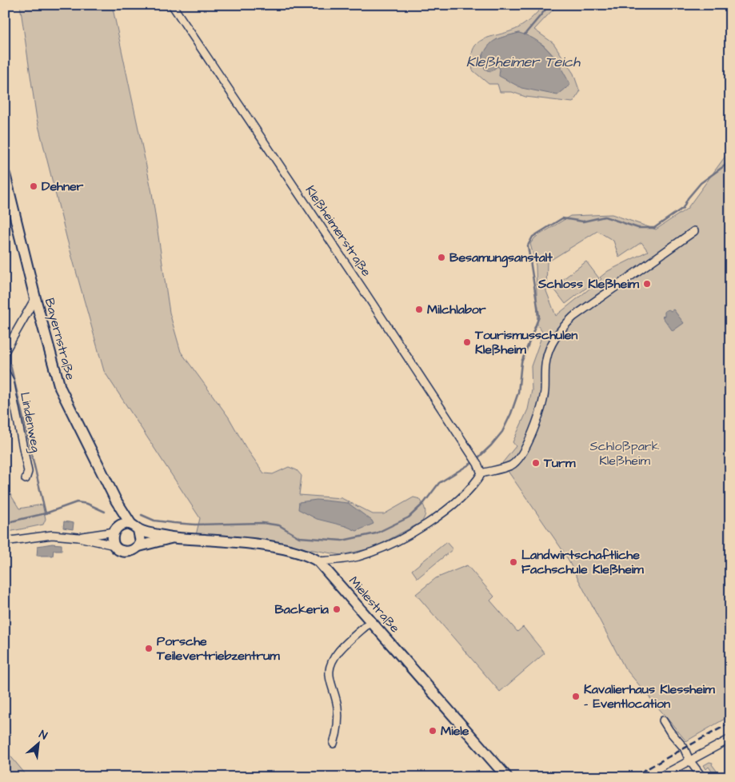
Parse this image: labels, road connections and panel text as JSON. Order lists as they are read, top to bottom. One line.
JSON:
{"streets":{"street":["Kleßheimerstraße","Bayernstraße","Lindenweg","Mielestraße"]},"crossings":[["Bayernstraße","Mielestraße"]],"water":["Kleßheimer Teich"],"parks":["Schloßpark Kleßheim"],"places":["Dehner","Besamungsanstalt","Schloss Kleßheim","Milchlabor","Tourismusschulen Kleßheim","Turm","Landwirtschaftliche Fachschule Kleßheim","Backeria","Porsche Teilevertriebzentrum","Kavalierhaus Klessheim - Eventlocation","Miele"],"north":"top right"}
